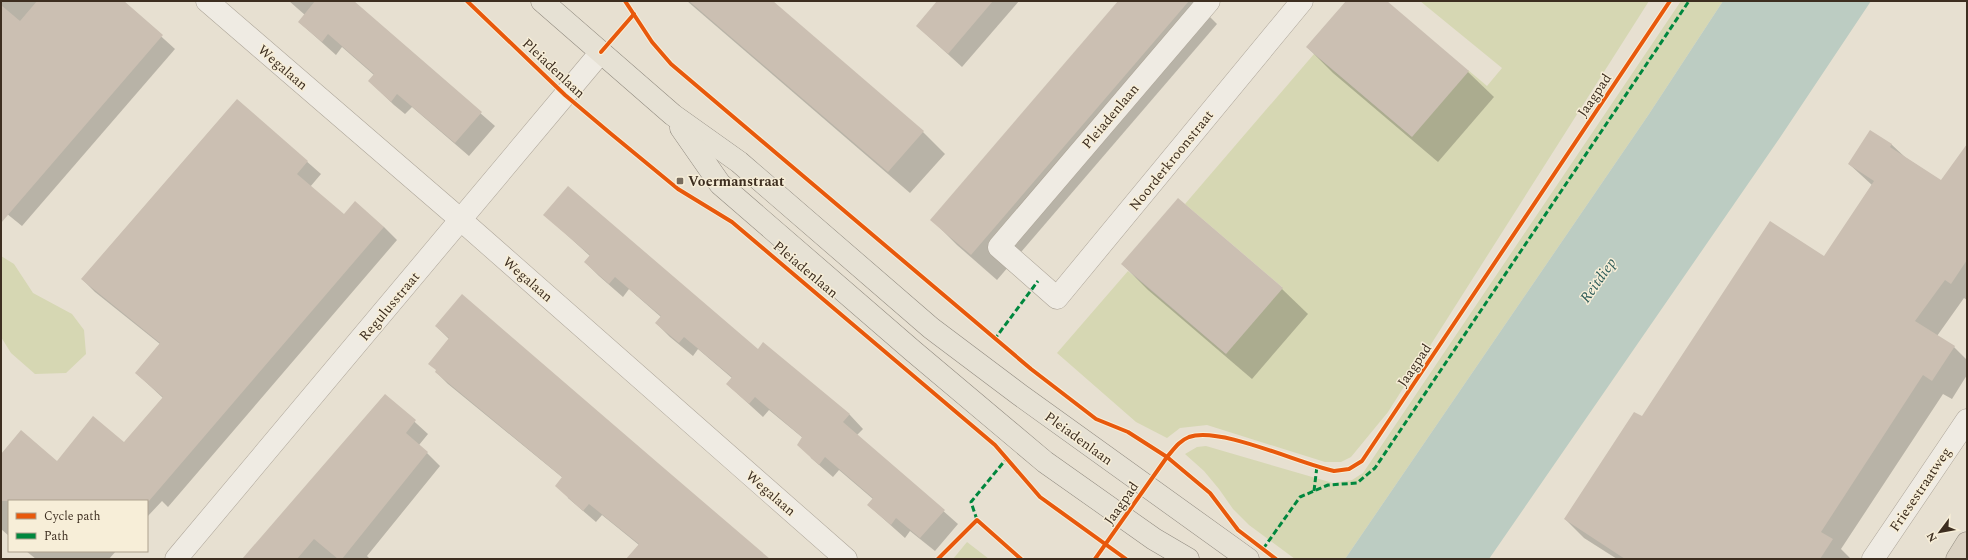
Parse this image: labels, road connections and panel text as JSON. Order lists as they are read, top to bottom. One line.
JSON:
{"streets":{"main road":["Pleiadenlaan"],"street":["Wegalaan","Noorderkroonstraat","Regulusstraat","Friesestraatweg"],"cycle path":["Jaagpad"]},"crossings":[["Wegalaan","Regulusstraat"],["Pleiadenlaan","Noorderkroonstraat"],["Pleiadenlaan","Regulusstraat"]],"water":["Reitdiep"],"places":{"transit":["Voermanstraat"]},"legend":["Cycle path","Path"],"north":"bottom left"}
